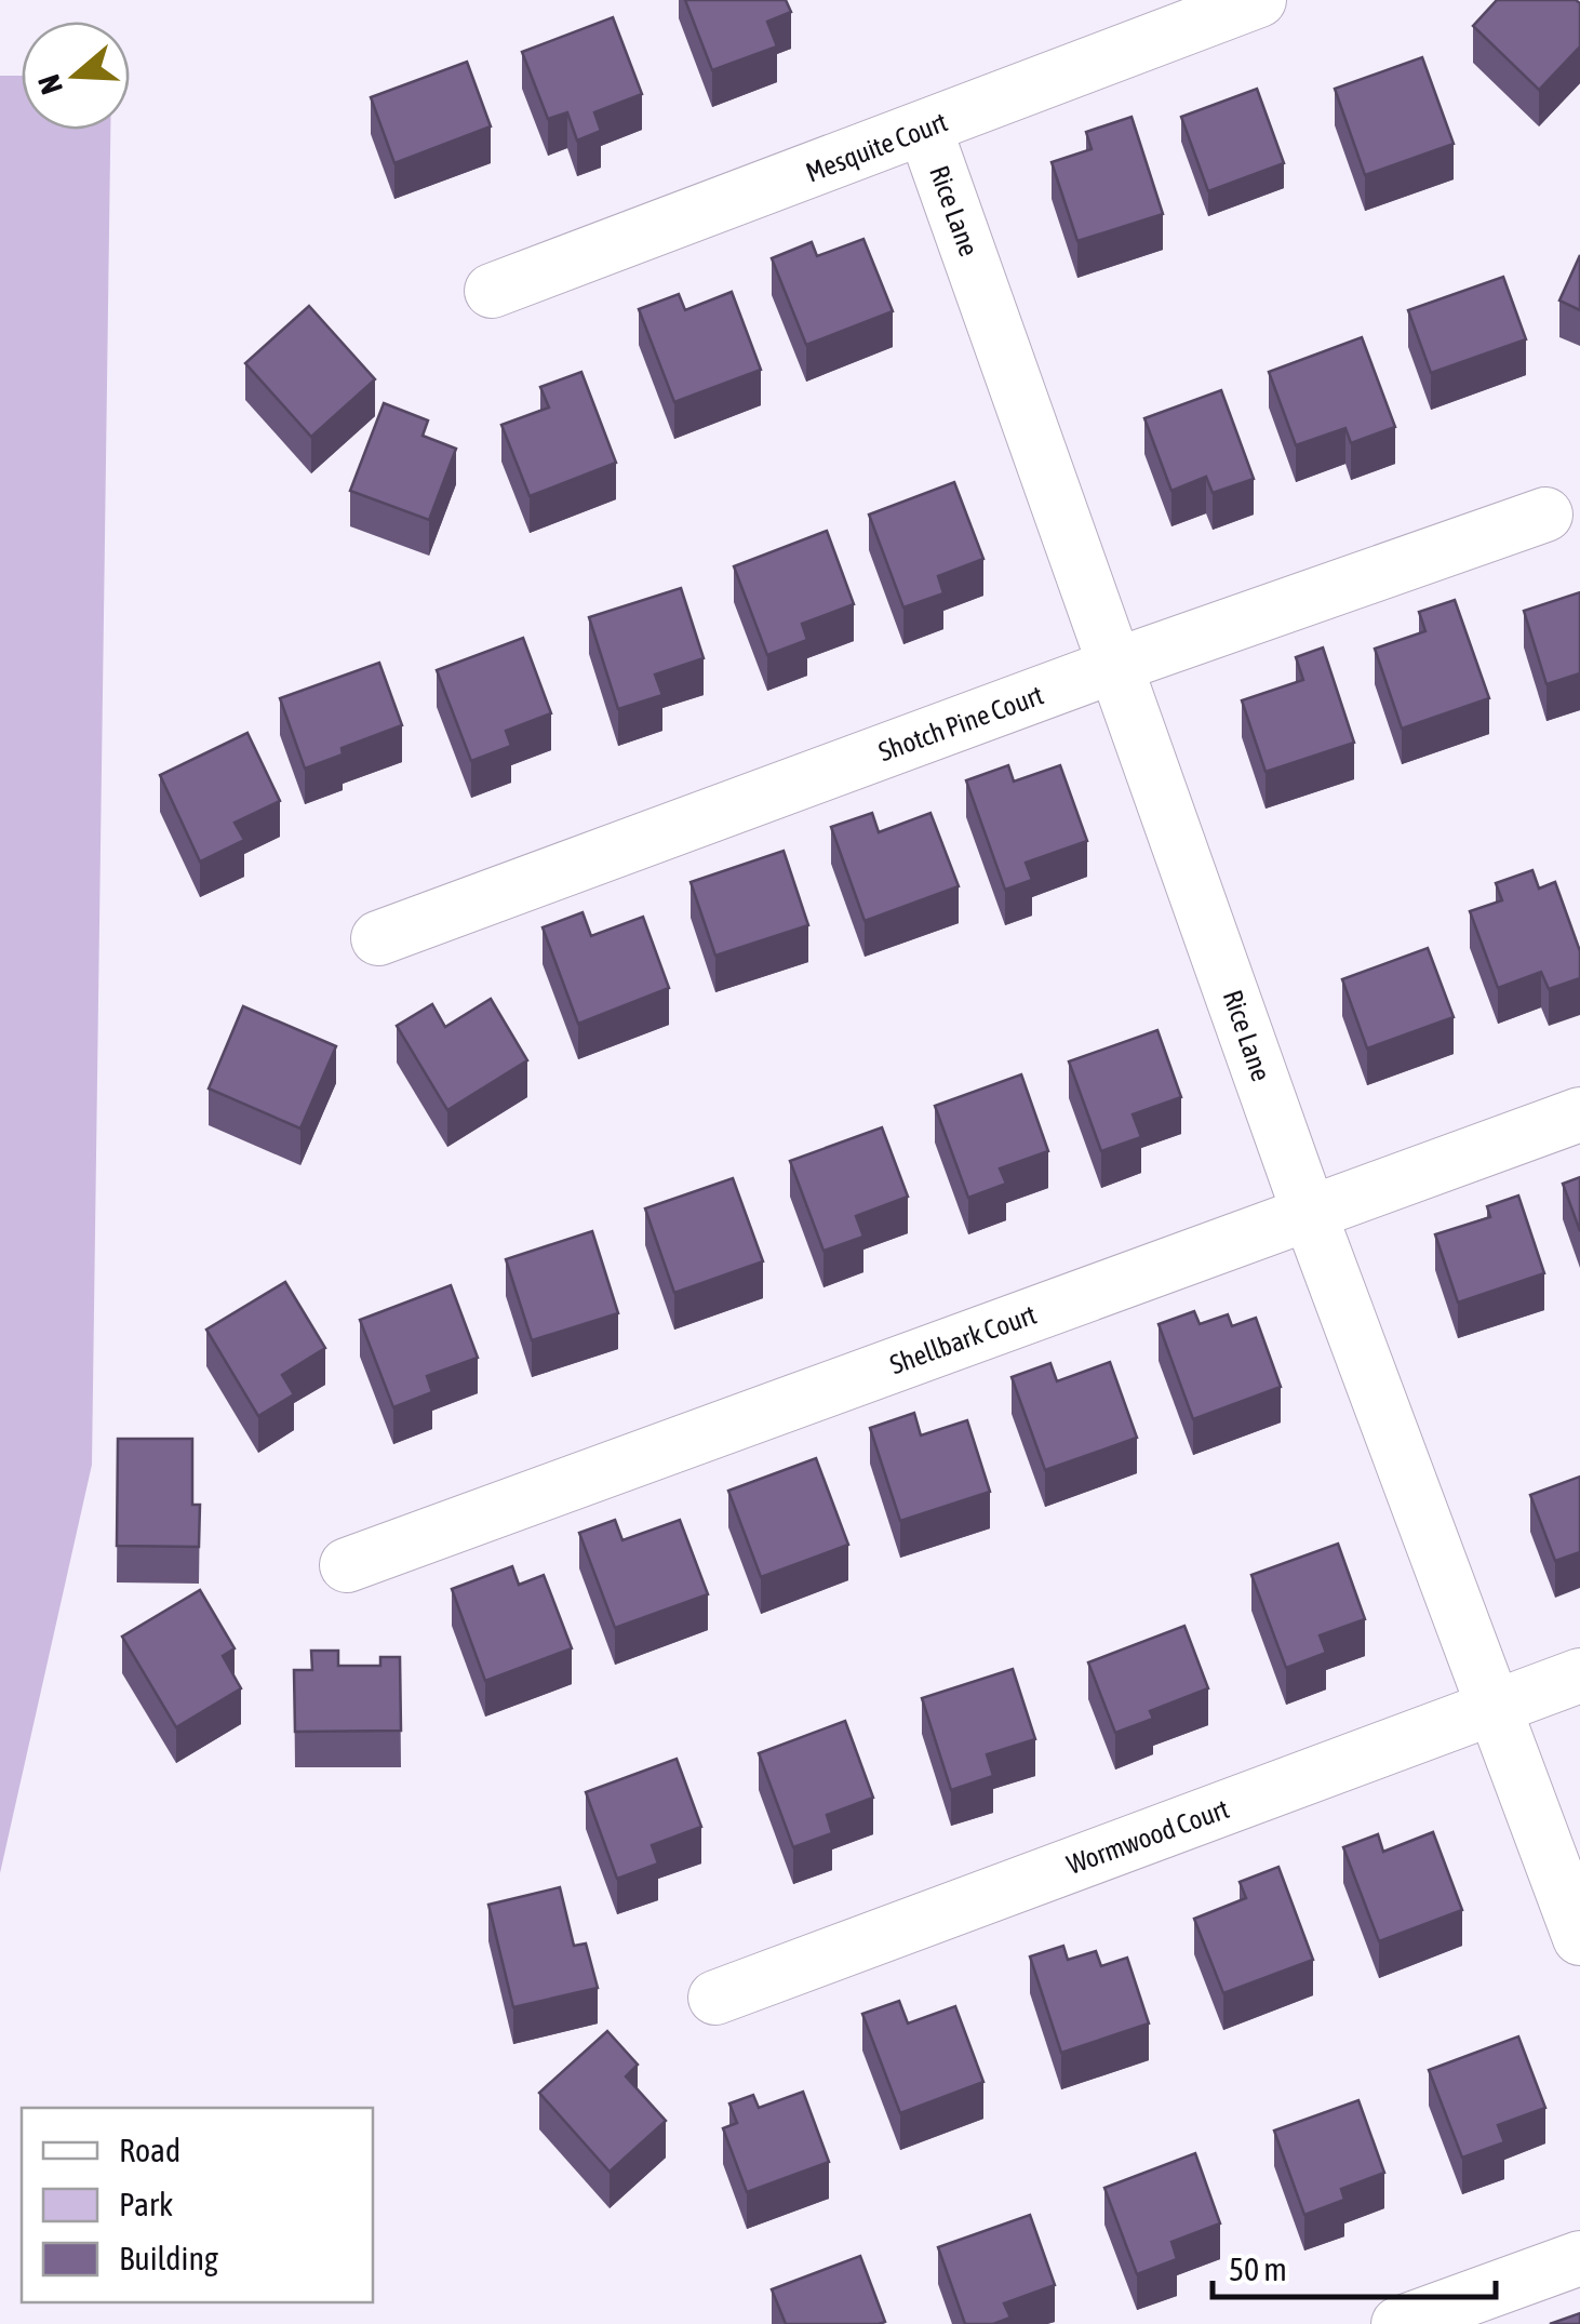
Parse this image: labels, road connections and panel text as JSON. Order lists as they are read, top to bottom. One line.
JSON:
{"streets":{"street":["Mesquite Court","Rice Lane","Shotch Pine Court","Shellbark Court","Wormwood Court"]},"crossings":[["Mesquite Court","Rice Lane"],["Rice Lane","Shotch Pine Court"],["Rice Lane","Shellbark Court"],["Rice Lane","Wormwood Court"]],"legend":["Road","Park","Building"],"scale_bar":"50 m","north":"left"}
